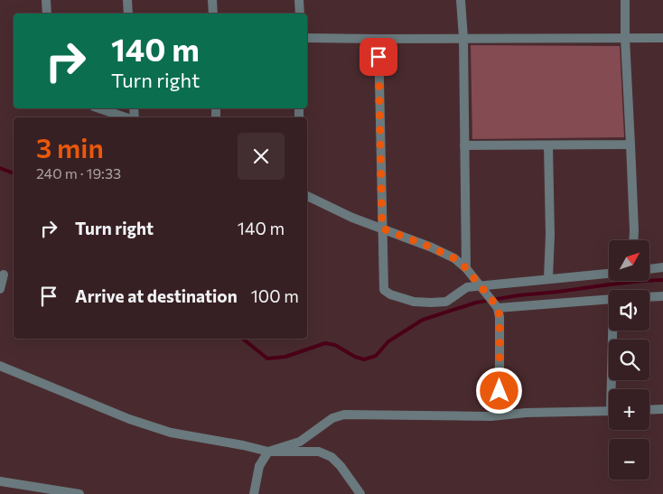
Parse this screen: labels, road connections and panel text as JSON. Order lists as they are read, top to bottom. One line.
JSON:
{"north":"top right","page":{"turn":["140 m","Turn right"],"heading":["3 min","240 m · 19:33"],"list":[{"name":"Turn right","value":"140 m"},{"name":"Arrive at destination","value":"100 m"}],"map_buttons":["+","−"]}}
